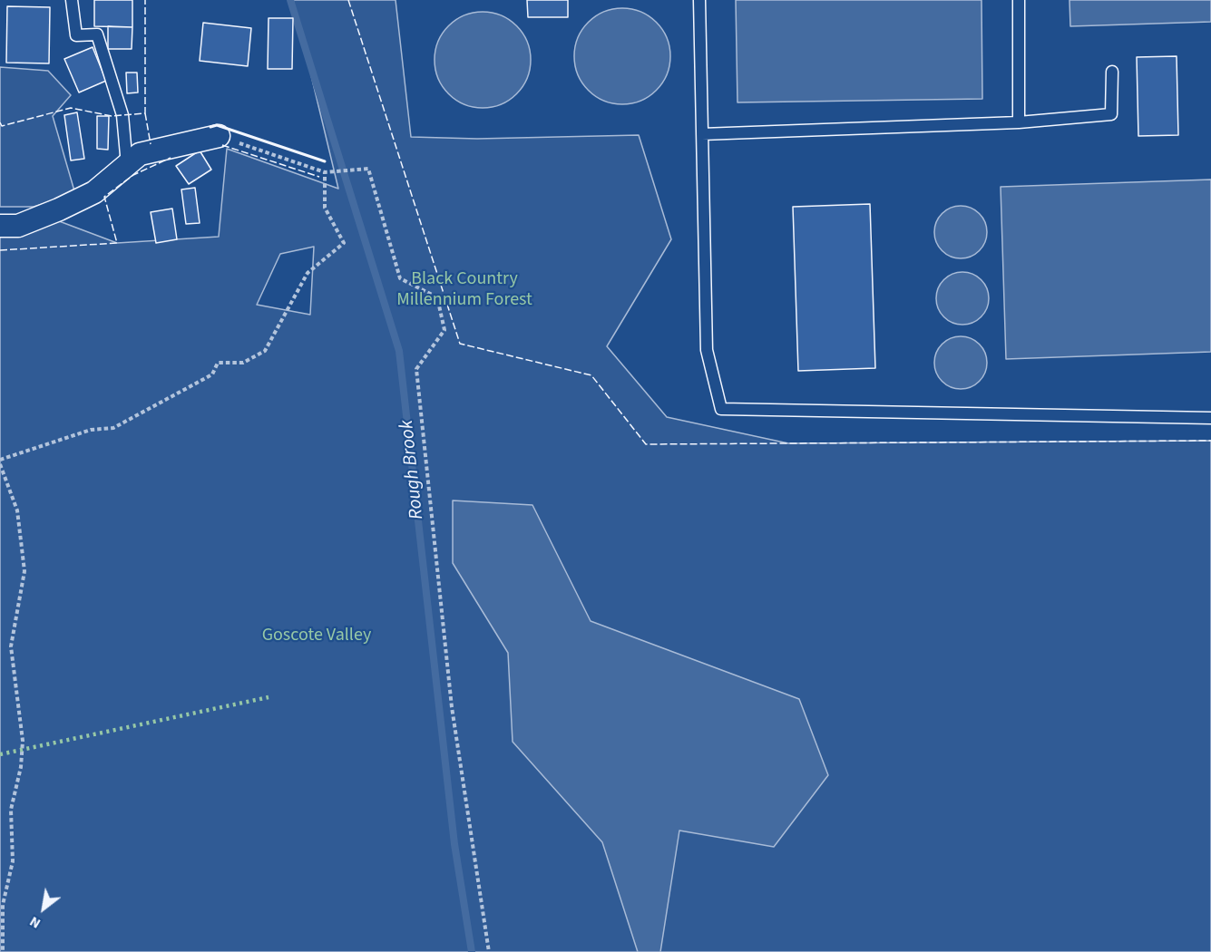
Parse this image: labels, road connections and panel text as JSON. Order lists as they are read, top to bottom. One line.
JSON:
{"water":["Rough Brook"],"parks":["Black Country Millennium Forest","Goscote Valley"],"north":"bottom left"}
